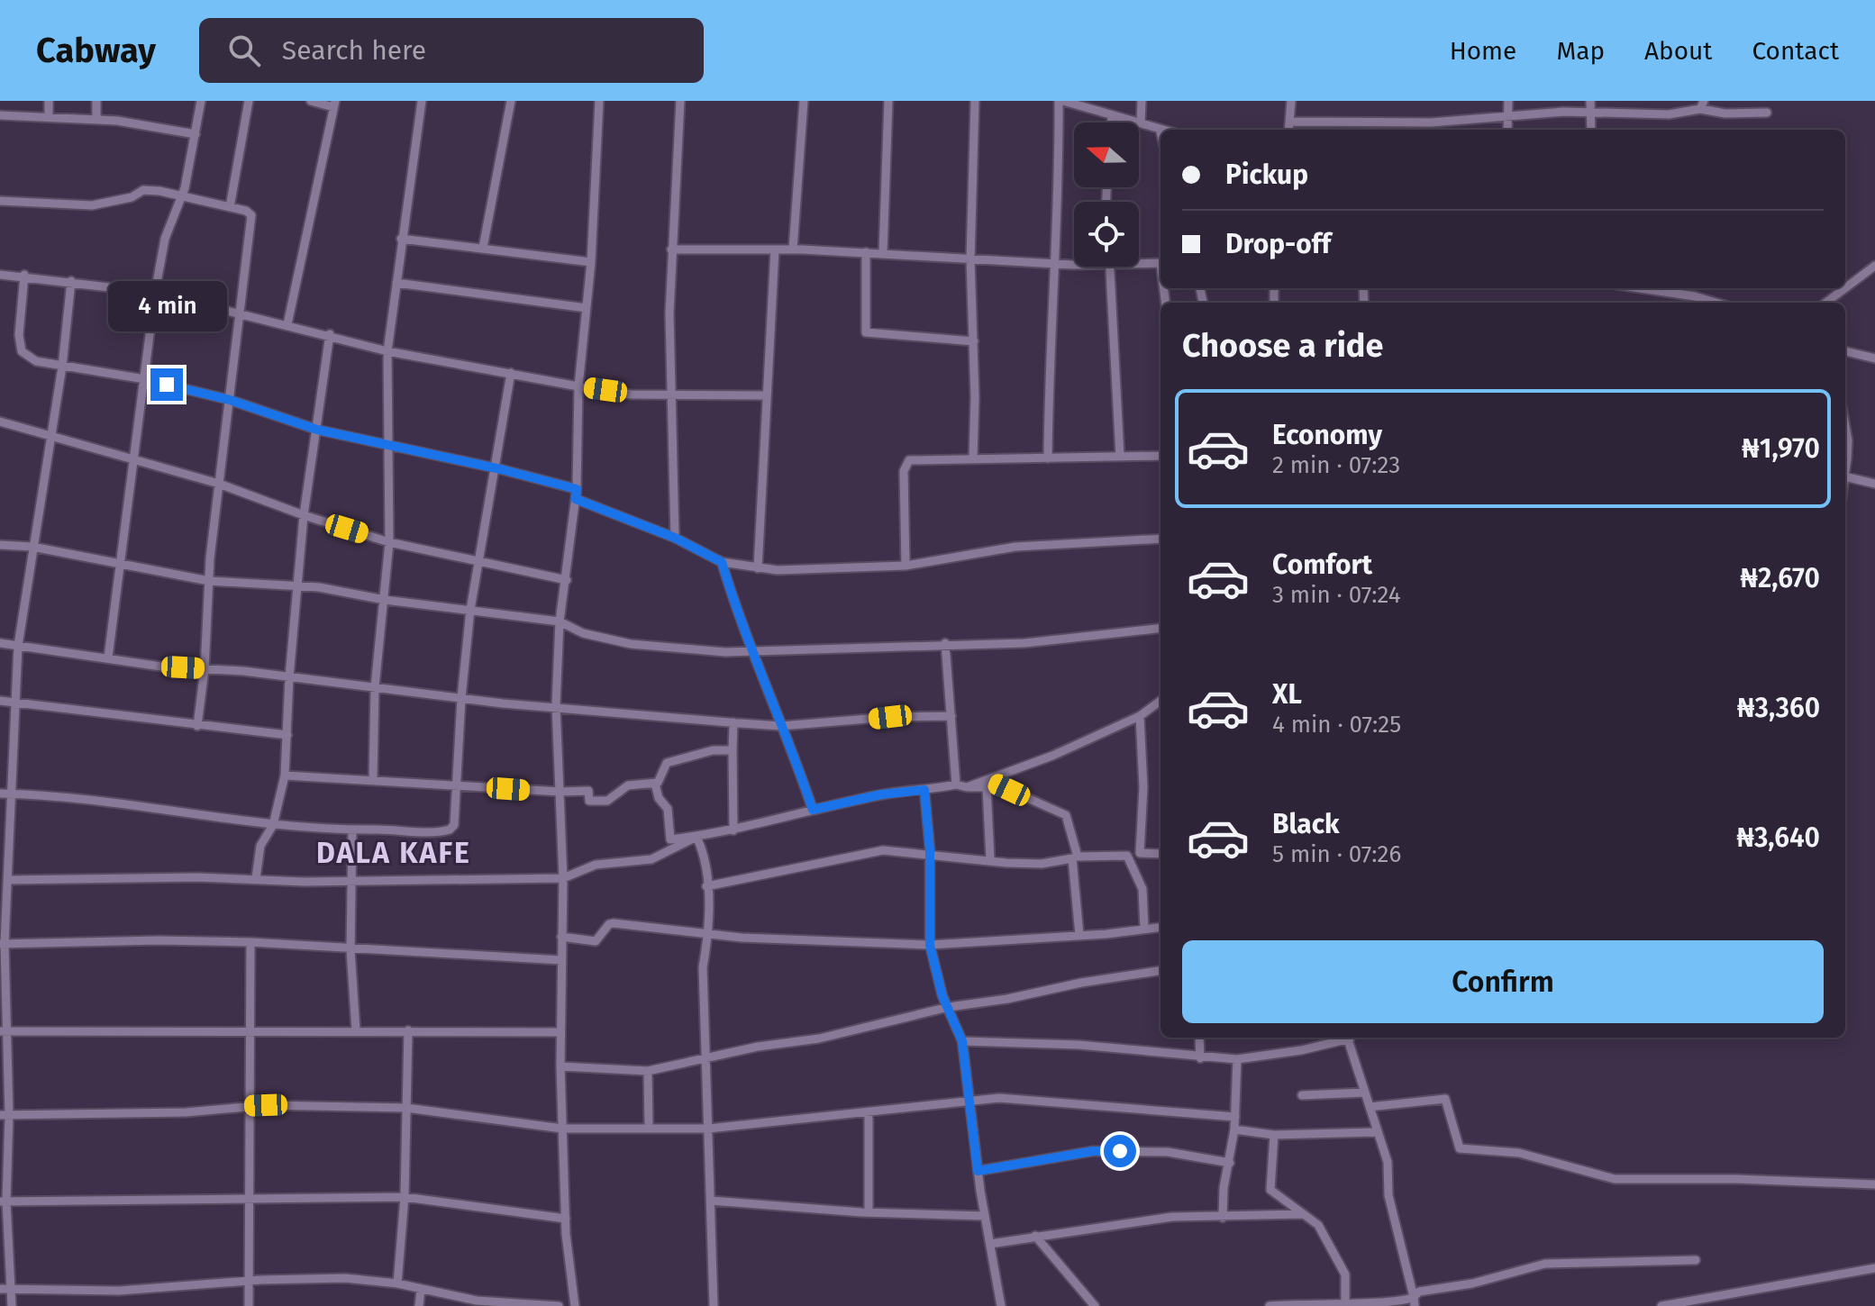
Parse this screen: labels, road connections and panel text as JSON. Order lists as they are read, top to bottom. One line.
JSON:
{"districts":["DALA KAFE"],"north":"left","page":{"header":"Cabway","search":"Search here","nav":["Home","Map","About","Contact"],"banner":["Pickup","Drop-off"],"bubble":"4 min","heading":"Choose a ride","list":[{"name":"Economy","note":"2 min · 07:23","value":"₦1,970"},{"name":"Comfort","note":"3 min · 07:24","value":"₦2,670"},{"name":"XL","note":"4 min · 07:25","value":"₦3,360"},{"name":"Black","note":"5 min · 07:26","value":"₦3,640"}],"buttons":"Confirm"}}
